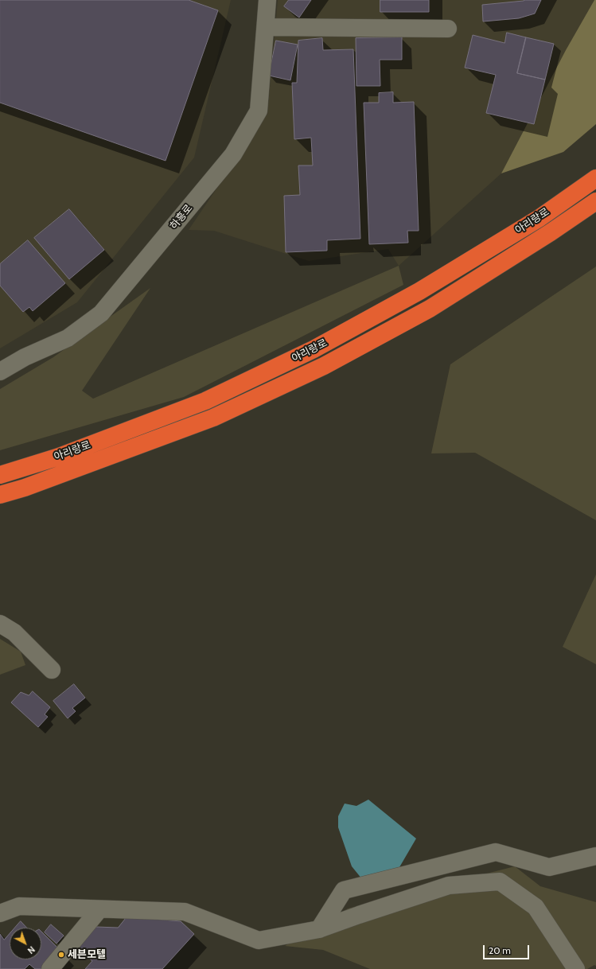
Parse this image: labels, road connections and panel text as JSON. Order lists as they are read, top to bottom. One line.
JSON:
{"streets":{"highway":["아리랑로"],"street":["하흥로"]},"places":["세븐모텔"],"scale_bar":"20 m","north":"bottom right"}
